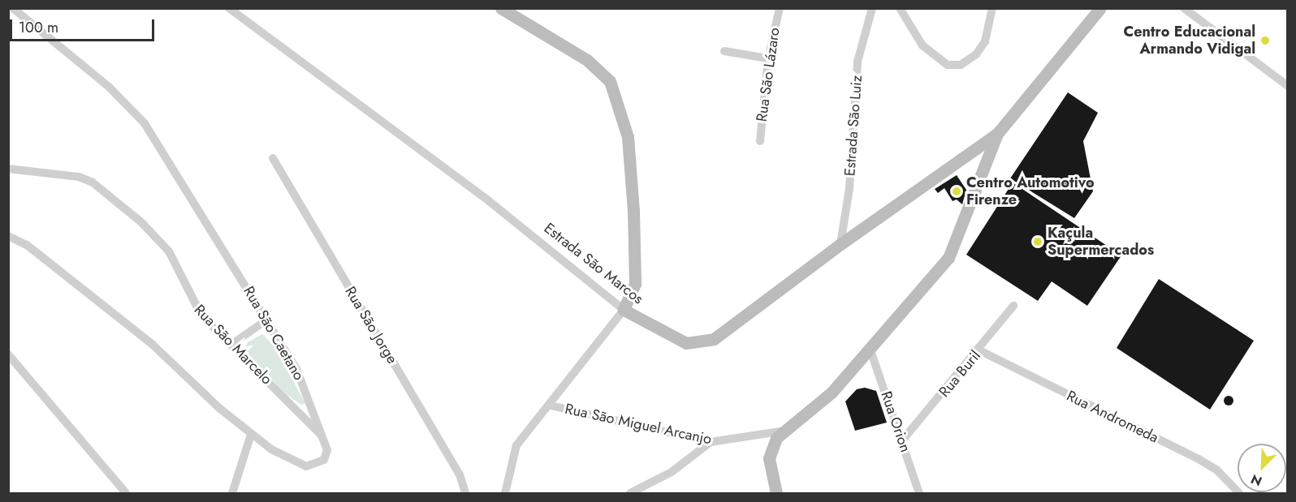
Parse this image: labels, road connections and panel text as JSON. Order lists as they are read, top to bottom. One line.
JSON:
{"streets":{"street":["Rua São Lázaro","Estrada São Luiz","Estrada São Marcos","Rua São Jorge","Rua São Caetano","Rua São Marcelo","Rua Buril","Rua Andromeda","Rua Orion","Rua São Miguel Arcanjo"]},"crossings":[["Estrada São Luiz","Estrada São Marcos"],["Rua São Caetano","Rua São Marcelo"],["Rua Buril","Rua Andromeda"],["Rua Buril","Rua Orion"]],"places":["Centro Educacional Armando Vidigal","Centro Automotivo Firenze","Kaçula Supermercados"],"scale_bar":"100 m","north":"bottom left"}
